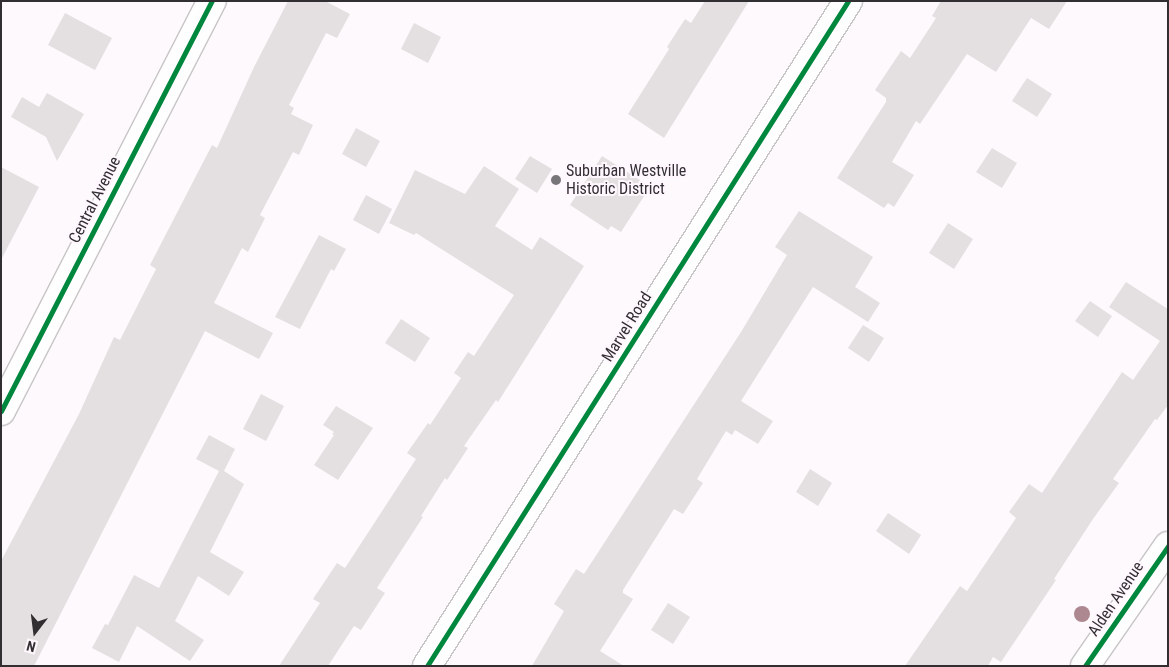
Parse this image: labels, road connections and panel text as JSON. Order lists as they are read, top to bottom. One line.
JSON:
{"streets":{"street":["Central Avenue","Marvel Road","Alden Avenue"]},"places":["Suburban Westville Historic District"],"north":"bottom"}
